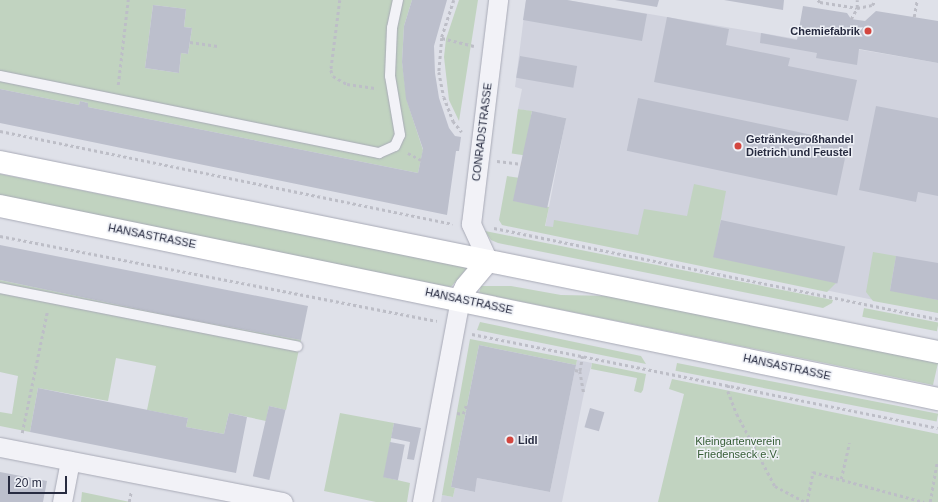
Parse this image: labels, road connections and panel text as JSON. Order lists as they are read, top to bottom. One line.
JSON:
{"streets":{"main road":["HANSASTRASSE"],"street":["CONRADSTRASSE"]},"parks":["Kleingartenverein Friedenseck e.V."],"places":["Chemiefabrik","Getränkegroßhandel Dietrich und Feustel","Lidl"],"scale_bar":"20 m"}
